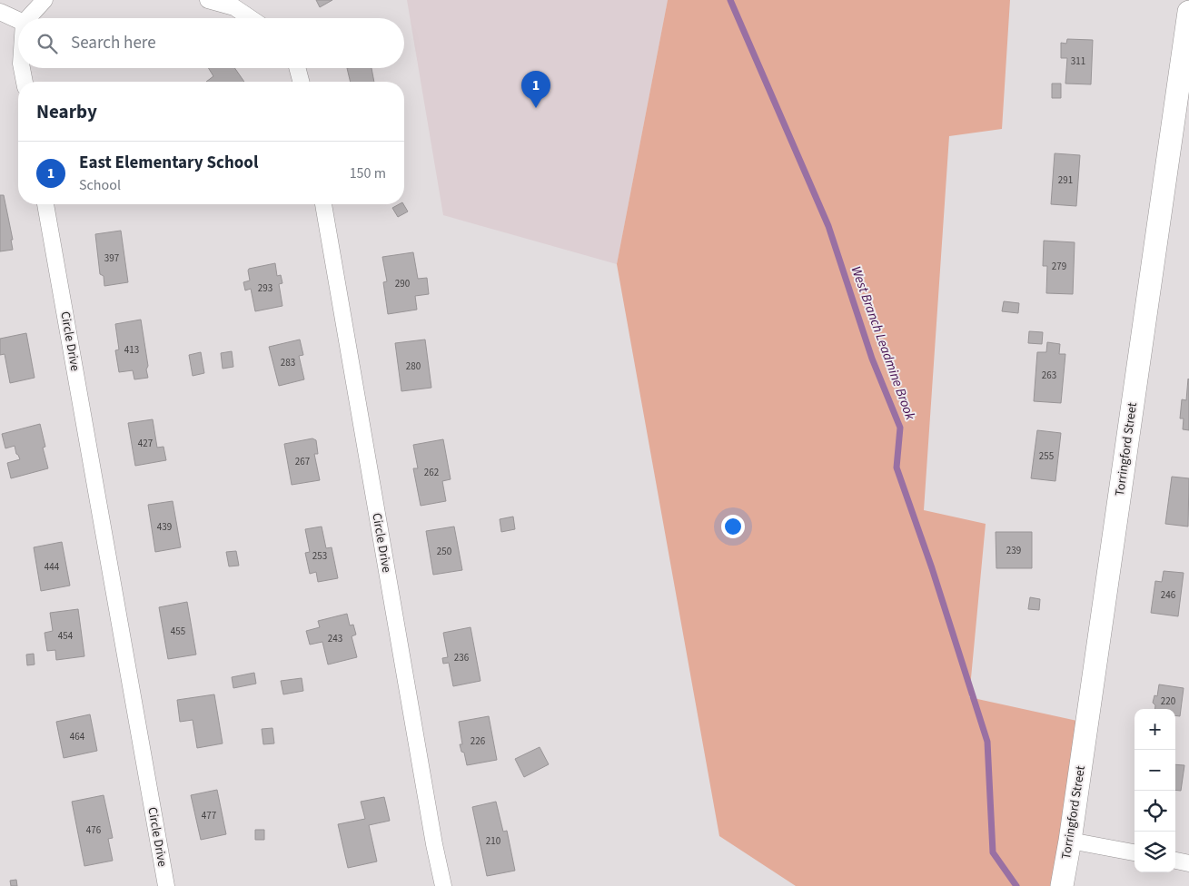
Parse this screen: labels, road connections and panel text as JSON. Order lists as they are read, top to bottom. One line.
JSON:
{"streets":{"main road":["Torringford Street"],"street":["Circle Drive"]},"water":["West Branch Leadmine Brook"],"house_numbers":["311","291","397","279","290","293","413","283","280","263","427","255","267","262","439","239","250","253","444","246","455","454","243","236","220","464","226","477","476","210"],"page":{"search":"Search here","pins":"1","heading":"Nearby","list":[{"mark":"1","name":"East Elementary School","note":"School","value":"150 m"}],"map_buttons":["+","−"]}}
